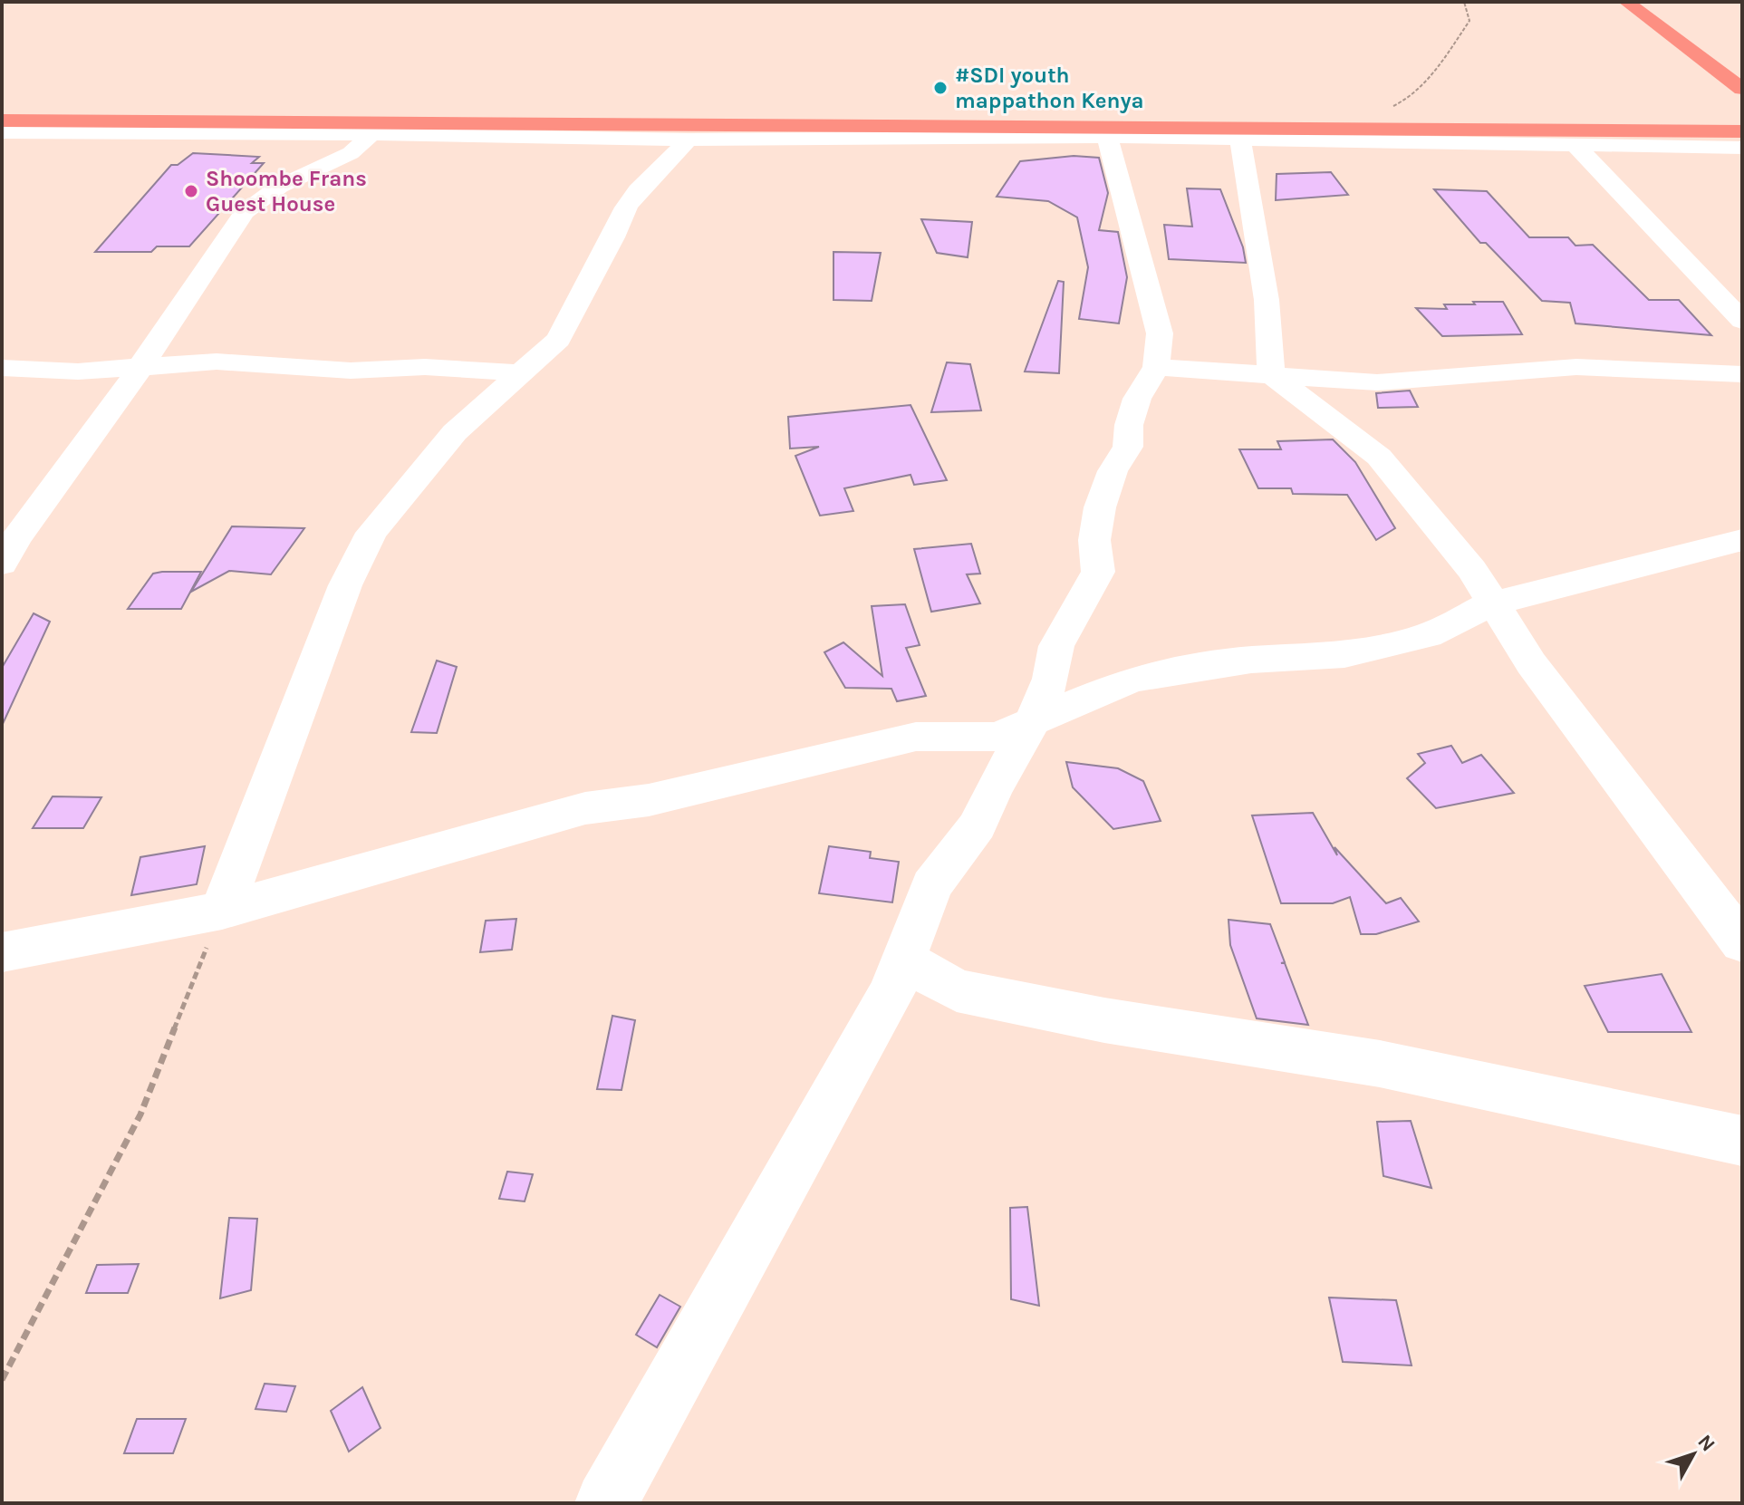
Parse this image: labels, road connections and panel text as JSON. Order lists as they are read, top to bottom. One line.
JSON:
{"places":["#SDI youth mappathon Kenya","Shoombe Frans Guest House"],"north":"top right"}
